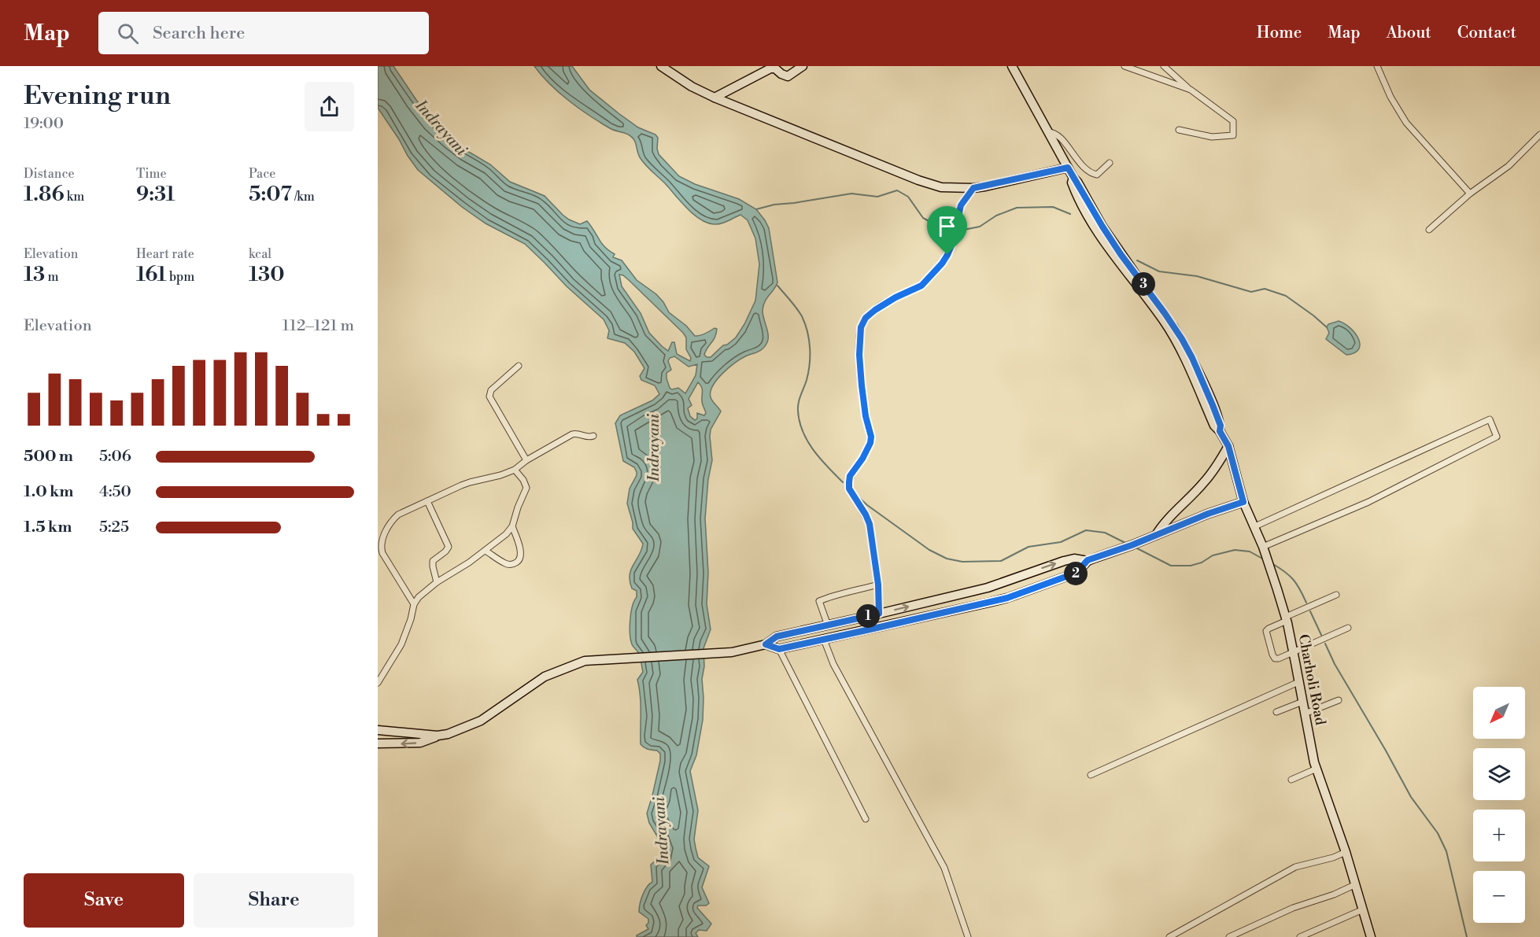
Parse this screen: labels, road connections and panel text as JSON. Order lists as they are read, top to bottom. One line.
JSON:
{"streets":{"street":["Charholi Road"]},"water":["Indrayani"],"north":"bottom left","page":{"header":"Map","search":"Search here","nav":["Home","Map","About","Contact"],"heading":["Evening run","19:00"],"stats":[["Distance","1.86 km"],["Time","9:31"],["Pace","5:07 /km"],["Elevation","13 m"],["Heart rate","161 bpm"],["kcal","130"]],"pins":["3","2","1"],"chart":["Elevation","112–121 m"],"list":[{"name":"500 m","note":"5:06"},{"name":"1.0 km","note":"4:50"},{"name":"1.5 km","note":"5:25"}],"map_buttons":["+","−"],"buttons":["Save","Share"]}}
